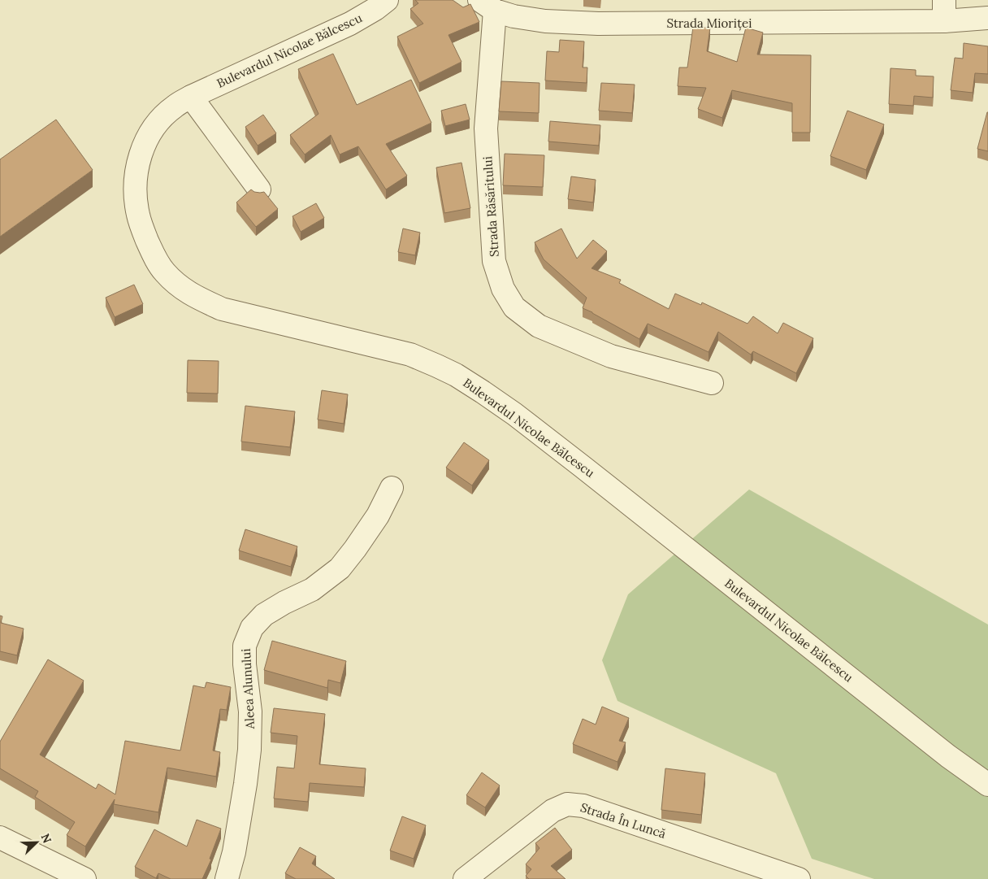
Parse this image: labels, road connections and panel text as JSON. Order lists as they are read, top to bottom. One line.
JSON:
{"streets":{"street":["Strada Mioriței","Bulevardul Nicolae Bălcescu","Strada Răsăritului","Aleea Alunului","Strada În Luncă"]},"crossings":[["Strada Mioriței","Strada Răsăritului"]],"north":"top right"}
